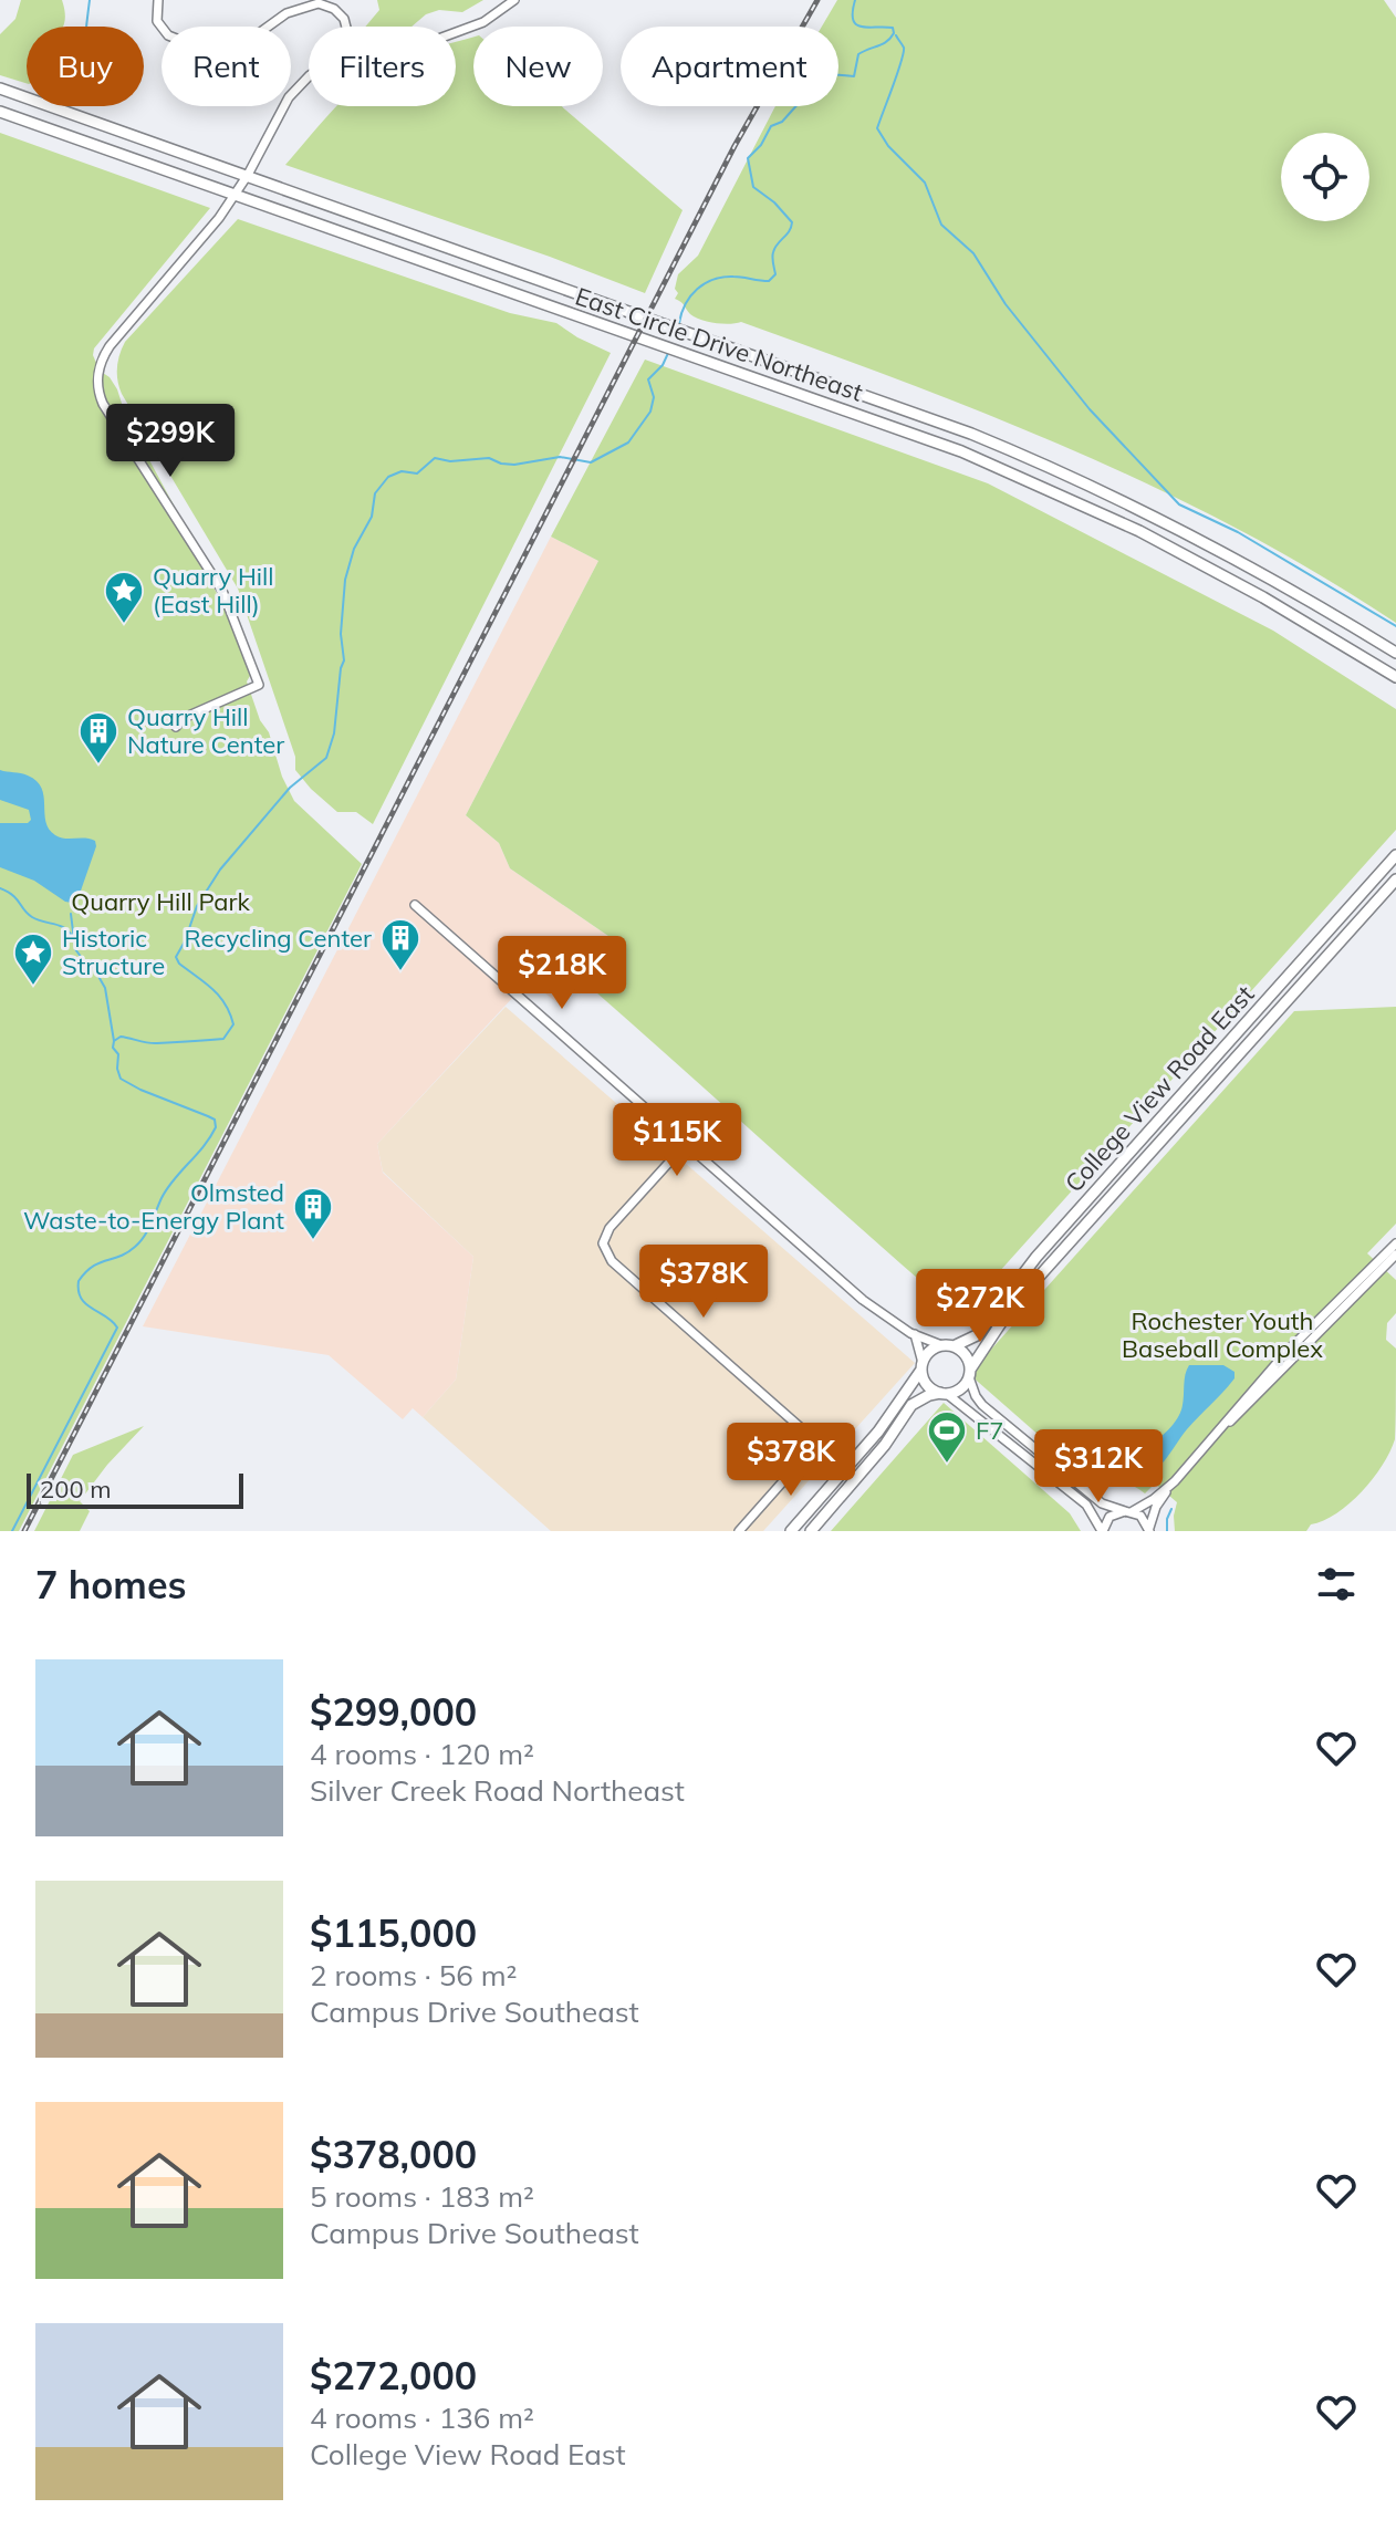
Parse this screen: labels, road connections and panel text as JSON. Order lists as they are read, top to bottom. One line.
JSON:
{"streets":{"main road":["East Circle Drive Northeast","College View Road East"]},"parks":["Quarry Hill Park","Rochester Youth Baseball Complex"],"places":{"place":["Quarry Hill (East Hill)","Historic Structure"],"building":["Quarry Hill Nature Center","Recycling Center","Olmsted Waste-to-Energy Plant"],"sports":["F7"]},"scale_bar":"200 m","page":{"chip":["Buy","Rent","Filters","New","Apartment"],"price":["$299K","$218K","$115K","$378K","$272K","$378K","$312K"],"scale":"200 m","heading":"7 homes","list":[{"name":"$299,000","note":"4 rooms · 120 m² · Silver Creek Road Northeast"},{"name":"$115,000","note":"2 rooms · 56 m² · Campus Drive Southeast"},{"name":"$378,000","note":"5 rooms · 183 m² · Campus Drive Southeast"},{"name":"$272,000","note":"4 rooms · 136 m² · College View Road East"}]}}
